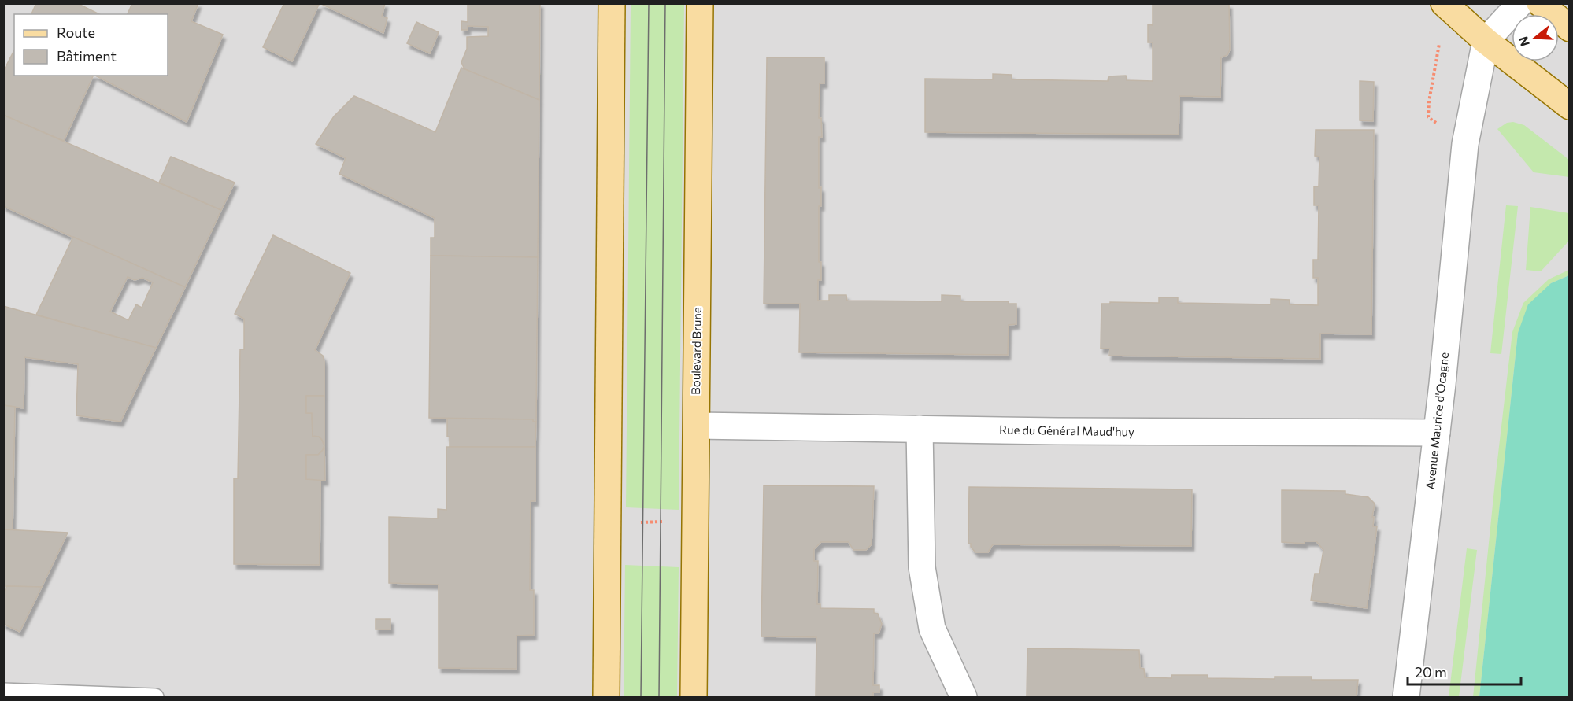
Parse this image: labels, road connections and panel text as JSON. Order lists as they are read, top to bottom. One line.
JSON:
{"streets":{"main road":["Boulevard Brune"],"street":["Avenue Maurice d'Ocagne","Rue du Général Maud'huy"]},"crossings":[["Boulevard Brune","Rue du Général Maud'huy"],["Avenue Maurice d'Ocagne","Rue du Général Maud'huy"]],"legend":["Route","Bâtiment"],"scale_bar":"20 m","north":"left"}
